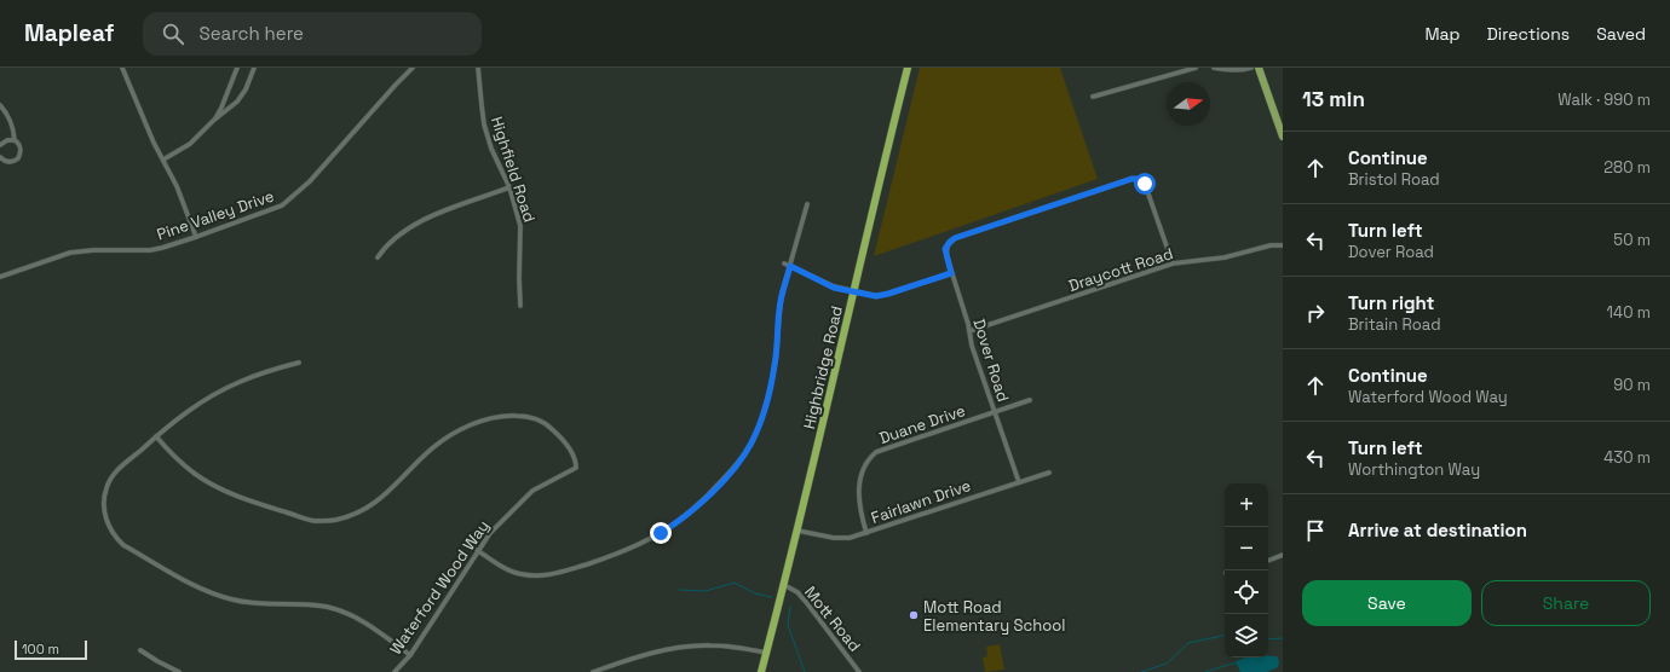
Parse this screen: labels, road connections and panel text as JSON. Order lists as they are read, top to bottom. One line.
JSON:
{"streets":{"highway":["Highbridge Road"],"street":["Highfield Road","Pine Valley Drive","Draycott Road","Dover Road","Duane Drive","Fairlawn Drive","Waterford Wood Way","Mott Road"]},"crossings":[["Draycott Road","Dover Road"],["Dover Road","Duane Drive"],["Dover Road","Fairlawn Drive"],["Highbridge Road","Fairlawn Drive"],["Highbridge Road","Mott Road"],["Duane Drive","Fairlawn Drive"]],"places":["Mott Road Elementary School"],"scale_bar":"100 m","north":"right","page":{"header":"Mapleaf","search":"Search here","nav":["Map","Directions","Saved"],"heading":["13 min","Walk · 990 m"],"list":[["Continue","Bristol Road","280 m"],["Turn left","Dover Road","50 m"],["Turn right","Britain Road","140 m"],["Continue","Waterford Wood Way","90 m"],["Turn left","Worthington Way","430 m"],"Arrive at destination"],"map_buttons":["+","−"],"buttons":["Save","Share"],"scale":"100 m"}}
